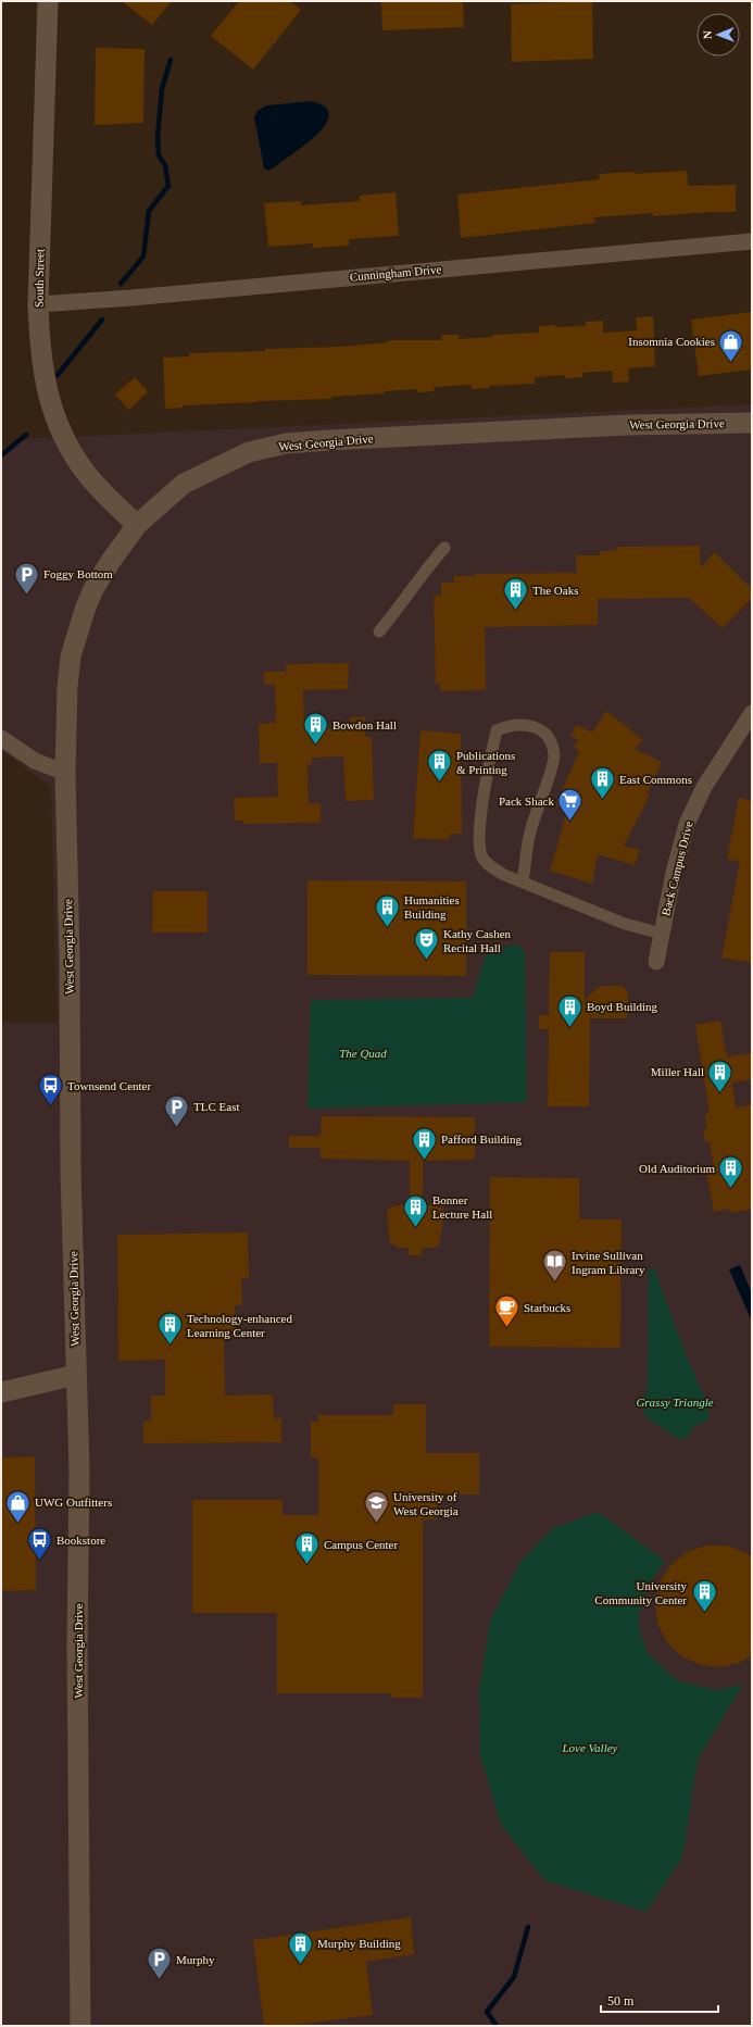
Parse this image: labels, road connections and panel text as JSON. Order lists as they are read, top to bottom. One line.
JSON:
{"streets":{"street":["Cunningham Drive","South Street","West Georgia Drive","Back Campus Drive"]},"crossings":[["Cunningham Drive","South Street"],["South Street","West Georgia Drive"]],"parks":["The Quad","Grassy Triangle","Love Valley"],"places":{"shop":["Insomnia Cookies","UWG Outfitters"],"parking":["Foggy Bottom","TLC East","Murphy"],"building":["The Oaks","Bowdon Hall","Publications & Printing","East Commons","Humanities Building","Boyd Building","Miller Hall","Pafford Building","Old Auditorium","Bonner Lecture Hall","Technology-enhanced Learning Center","Campus Center","University Community Center","Murphy Building"],"supermarket":["Pack Shack"],"theatre":["Kathy Cashen Recital Hall"],"bus stop":["Townsend Center","Bookstore"],"library":["Irvine Sullivan Ingram Library"],"cafe":["Starbucks"],"school or university":["University of West Georgia"]},"scale_bar":"50 m","north":"left"}
